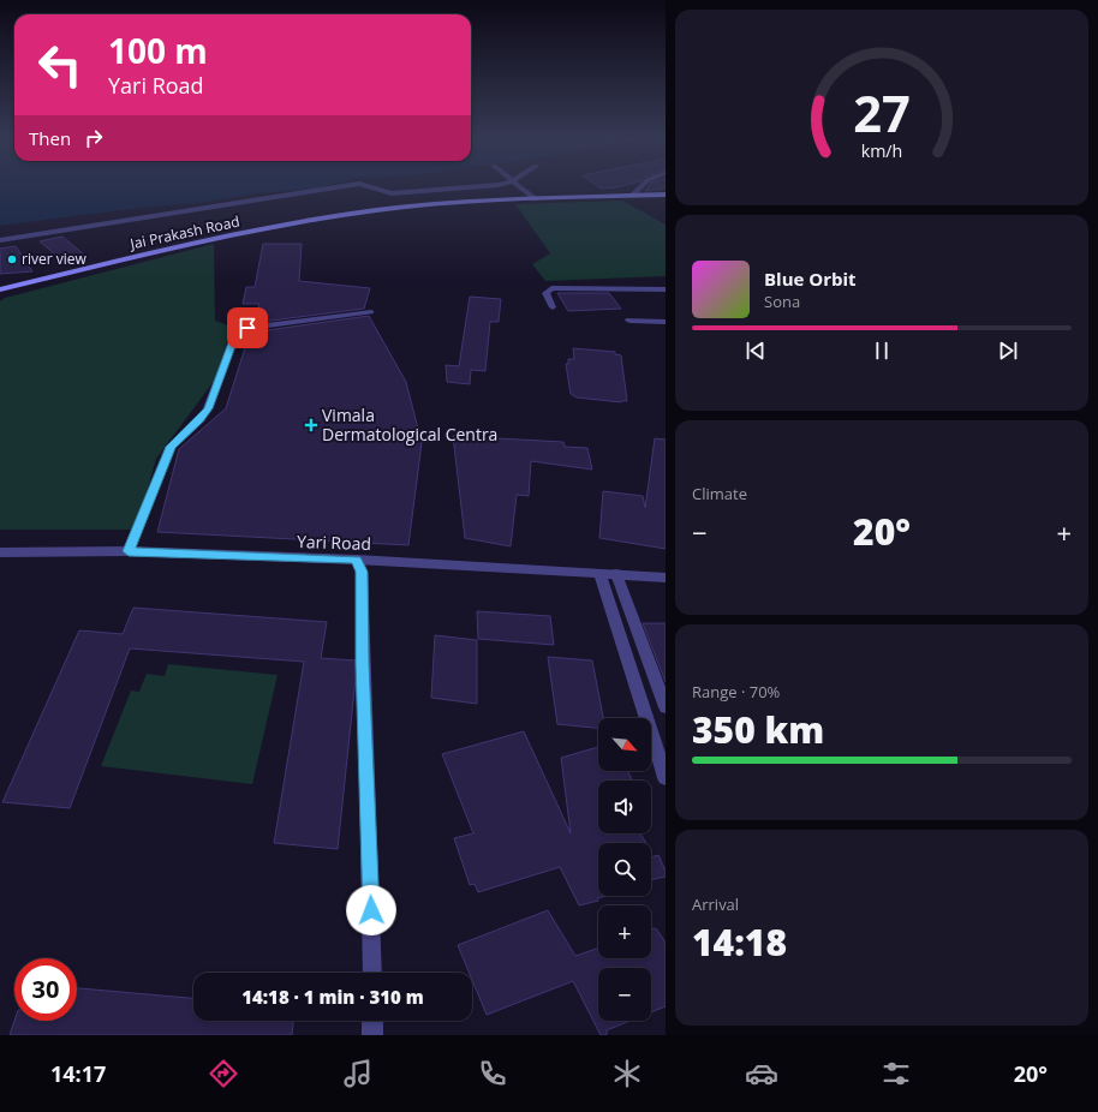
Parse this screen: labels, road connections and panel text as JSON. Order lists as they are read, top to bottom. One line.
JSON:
{"streets":{"main road":["Jai Prakash Road"],"street":["Yari Road"]},"places":{"other":["river view"],"health":["Vimala Dermatological Centra"]},"north":"bottom right","page":{"turn":["100 m","Yari Road"],"then":"Then","song":["Blue Orbit","Sona"],"tile":["Climate",["Range · 70%","350 km"],["Arrival","14:18"]],"heat":["−","20°","+"],"map_buttons":["+","−"],"limit":"30","trip":"14:18 · 1 min · 310 m","tabs":["14:17","20°"],"gauge":["27","km/h"]}}
